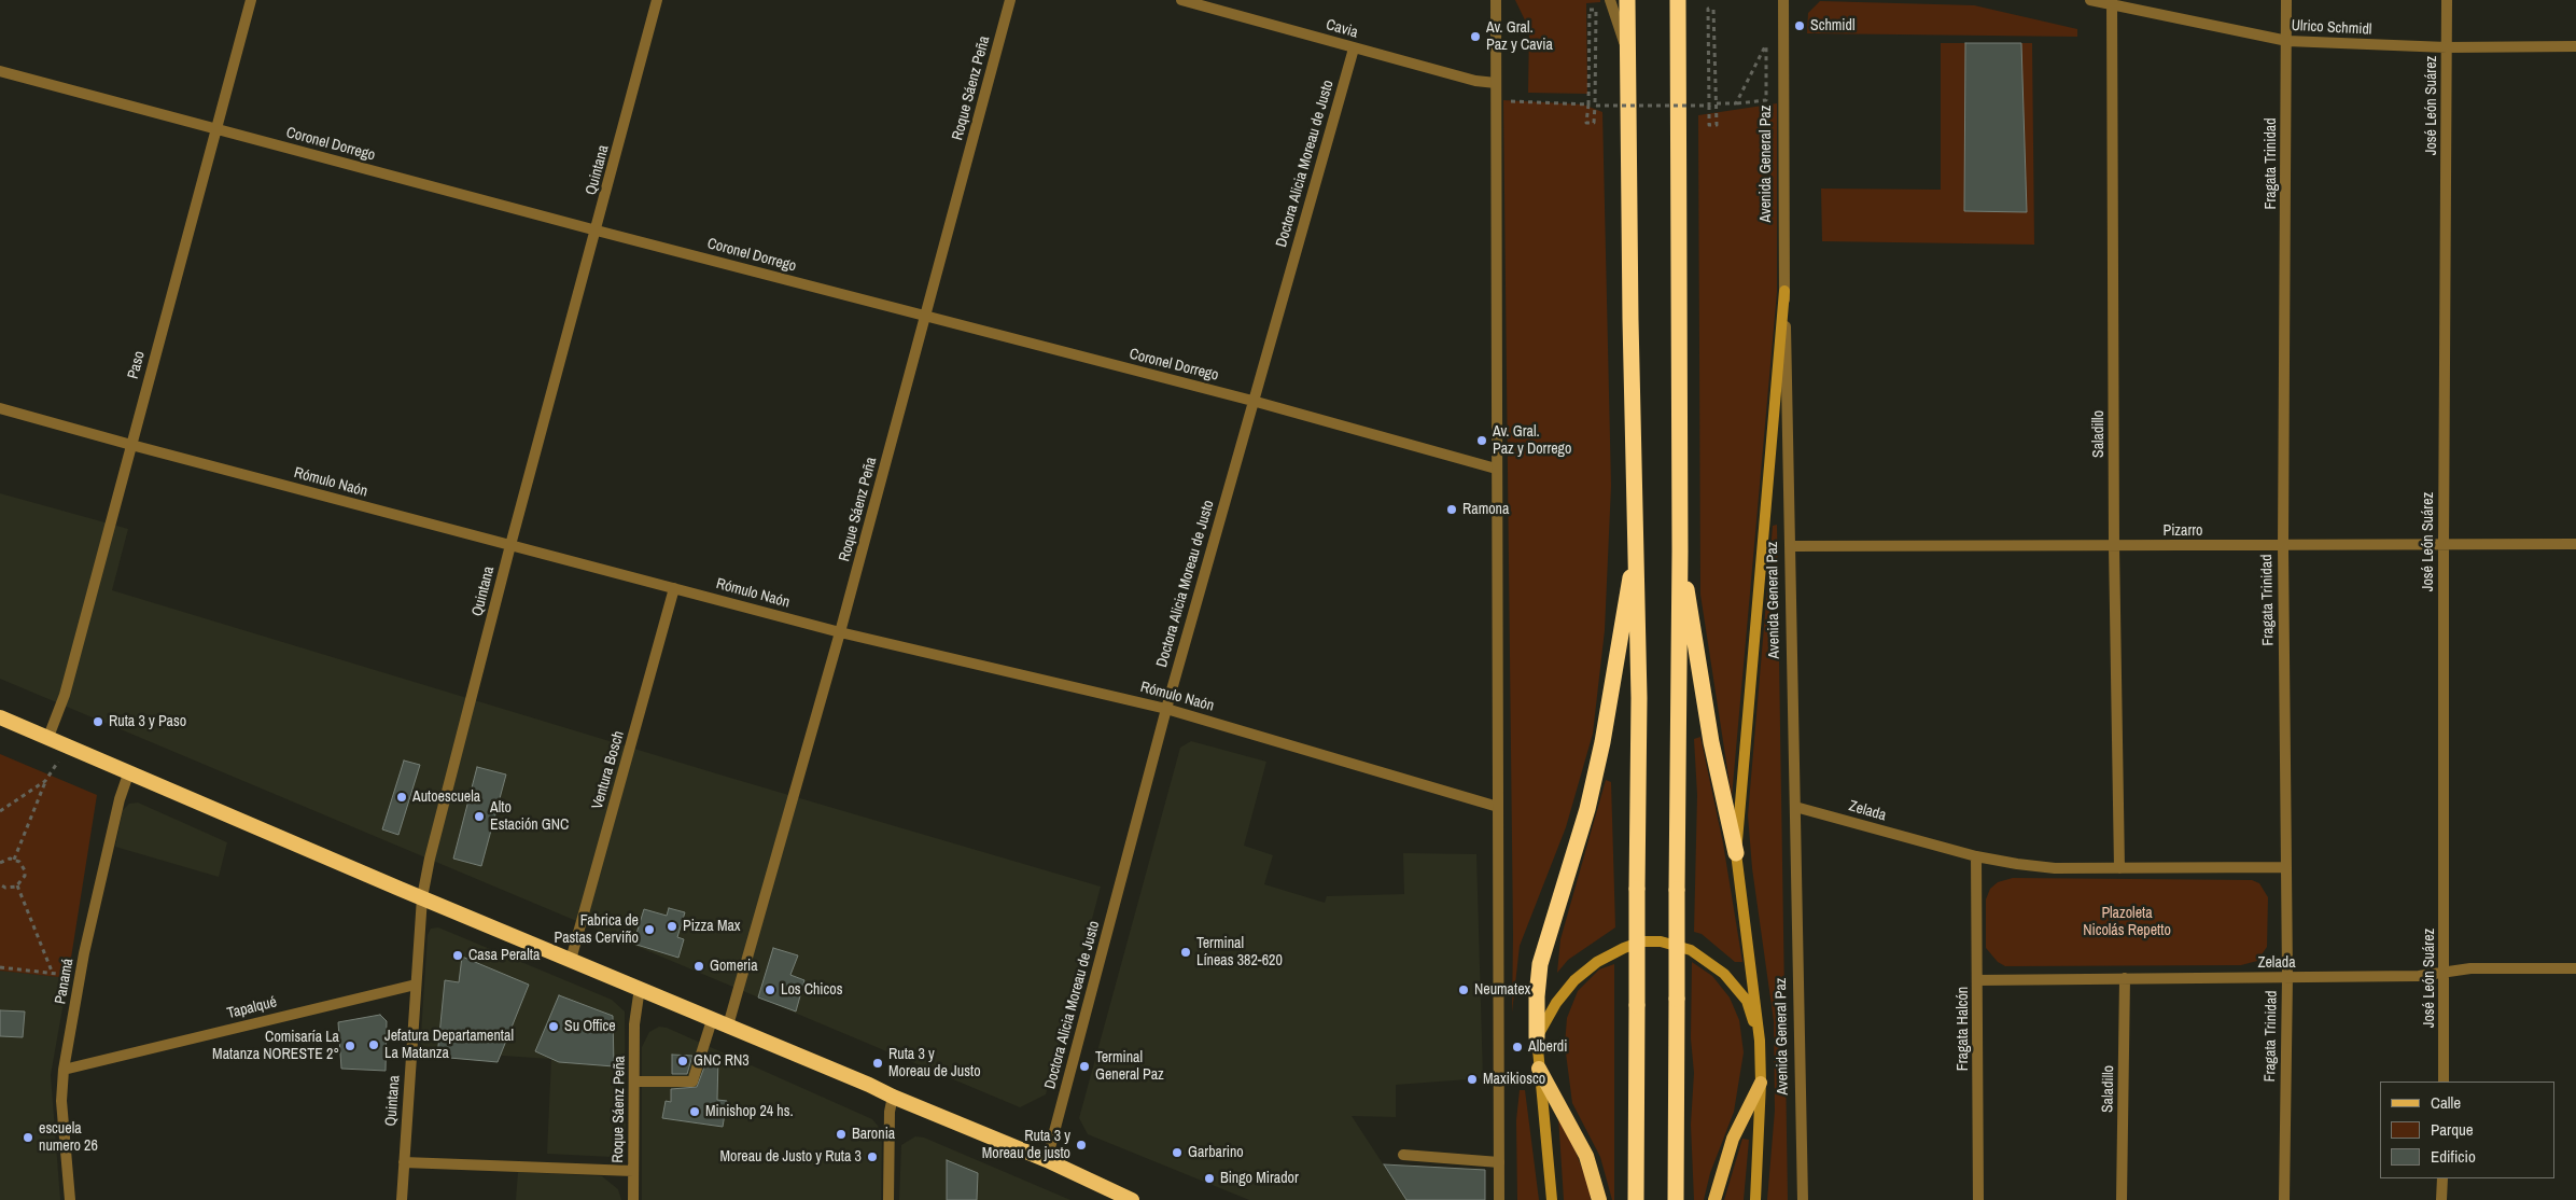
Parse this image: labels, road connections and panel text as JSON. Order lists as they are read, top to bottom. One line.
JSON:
{"streets":{"street":["Ulrico Schmidl","Cavia","Roque Sáenz Peña","José León Suárez","Coronel Dorrego","Doctora Alicia Moreau de Justo","Avenida General Paz","Fragata Trinidad","Quintana","Paso","Saladillo","Rómulo Naón","Pizarro","Ventura Bosch","Zelada","Panamá","Tapalqué","Fragata Halcón"]},"crossings":[["Ulrico Schmidl","José León Suárez"],["Ulrico Schmidl","Fragata Trinidad"],["Ulrico Schmidl","Saladillo"],["Cavia","Doctora Alicia Moreau de Justo"],["Roque Sáenz Peña","Coronel Dorrego"],["Roque Sáenz Peña","Rómulo Naón"],["José León Suárez","Pizarro"],["José León Suárez","Zelada"],["Coronel Dorrego","Doctora Alicia Moreau de Justo"],["Coronel Dorrego","Quintana"],["Coronel Dorrego","Paso"],["Doctora Alicia Moreau de Justo","Rómulo Naón"],["Avenida General Paz","Pizarro"],["Avenida General Paz","Zelada"],["Fragata Trinidad","Pizarro"],["Fragata Trinidad","Zelada"],["Quintana","Rómulo Naón"],["Quintana","Tapalqué"],["Paso","Rómulo Naón"],["Saladillo","Pizarro"],["Saladillo","Zelada"],["Rómulo Naón","Ventura Bosch"],["Zelada","Fragata Halcón"],["Panamá","Tapalqué"]],"parks":["Plazoleta Nicolás Repetto"],"places":["Schmidl","Av. Gral. Paz y Cavia","Av. Gral. Paz y Dorrego","Ramona","Ruta 3 y Paso","Autoescuela","Alto Estación GNC","Pizza Max","Fabrica de Pastas Cerviño","Terminal Líneas 382-620","Casa Peralta","Gomeria","Los Chicos","Neumatex","Su Office","Jefatura Departamental La Matanza","Comisaría La Matanza NORESTE 2°","Alberdi","GNC RN3","Ruta 3 y Moreau de Justo","Terminal General Paz","Maxikiosco","Minishop 24 hs.","Baronia","escuela numero 26","Ruta 3 y Moreau de justo","Garbarino","Moreau de Justo y Ruta 3","Bingo Mirador"],"legend":["Calle","Parque","Edificio"]}
